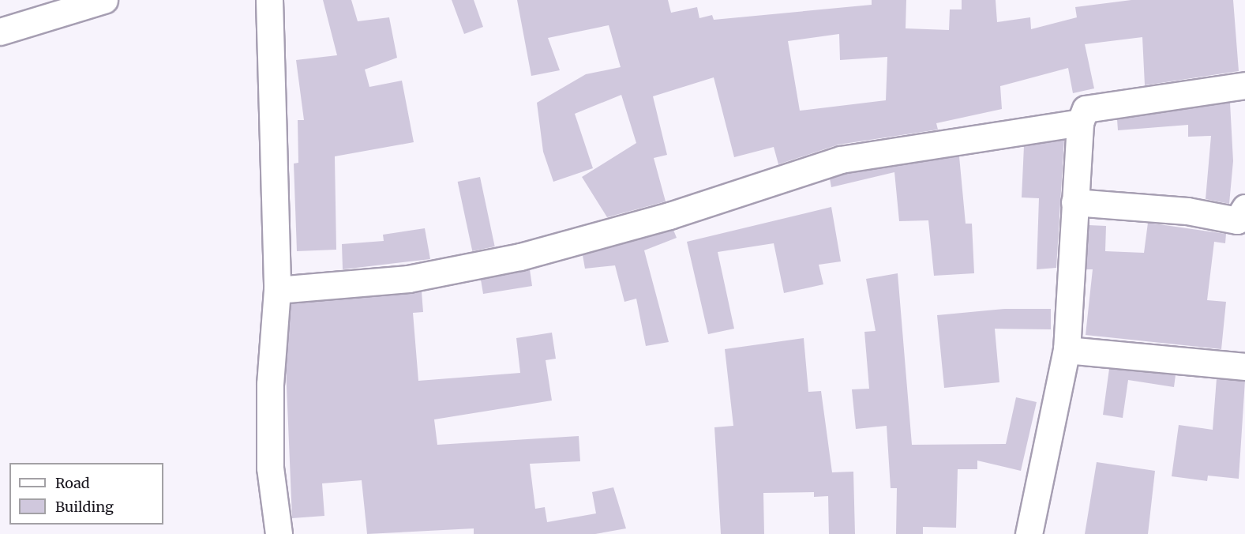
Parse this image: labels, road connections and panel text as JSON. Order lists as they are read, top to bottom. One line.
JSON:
{"legend":["Road","Building"]}
